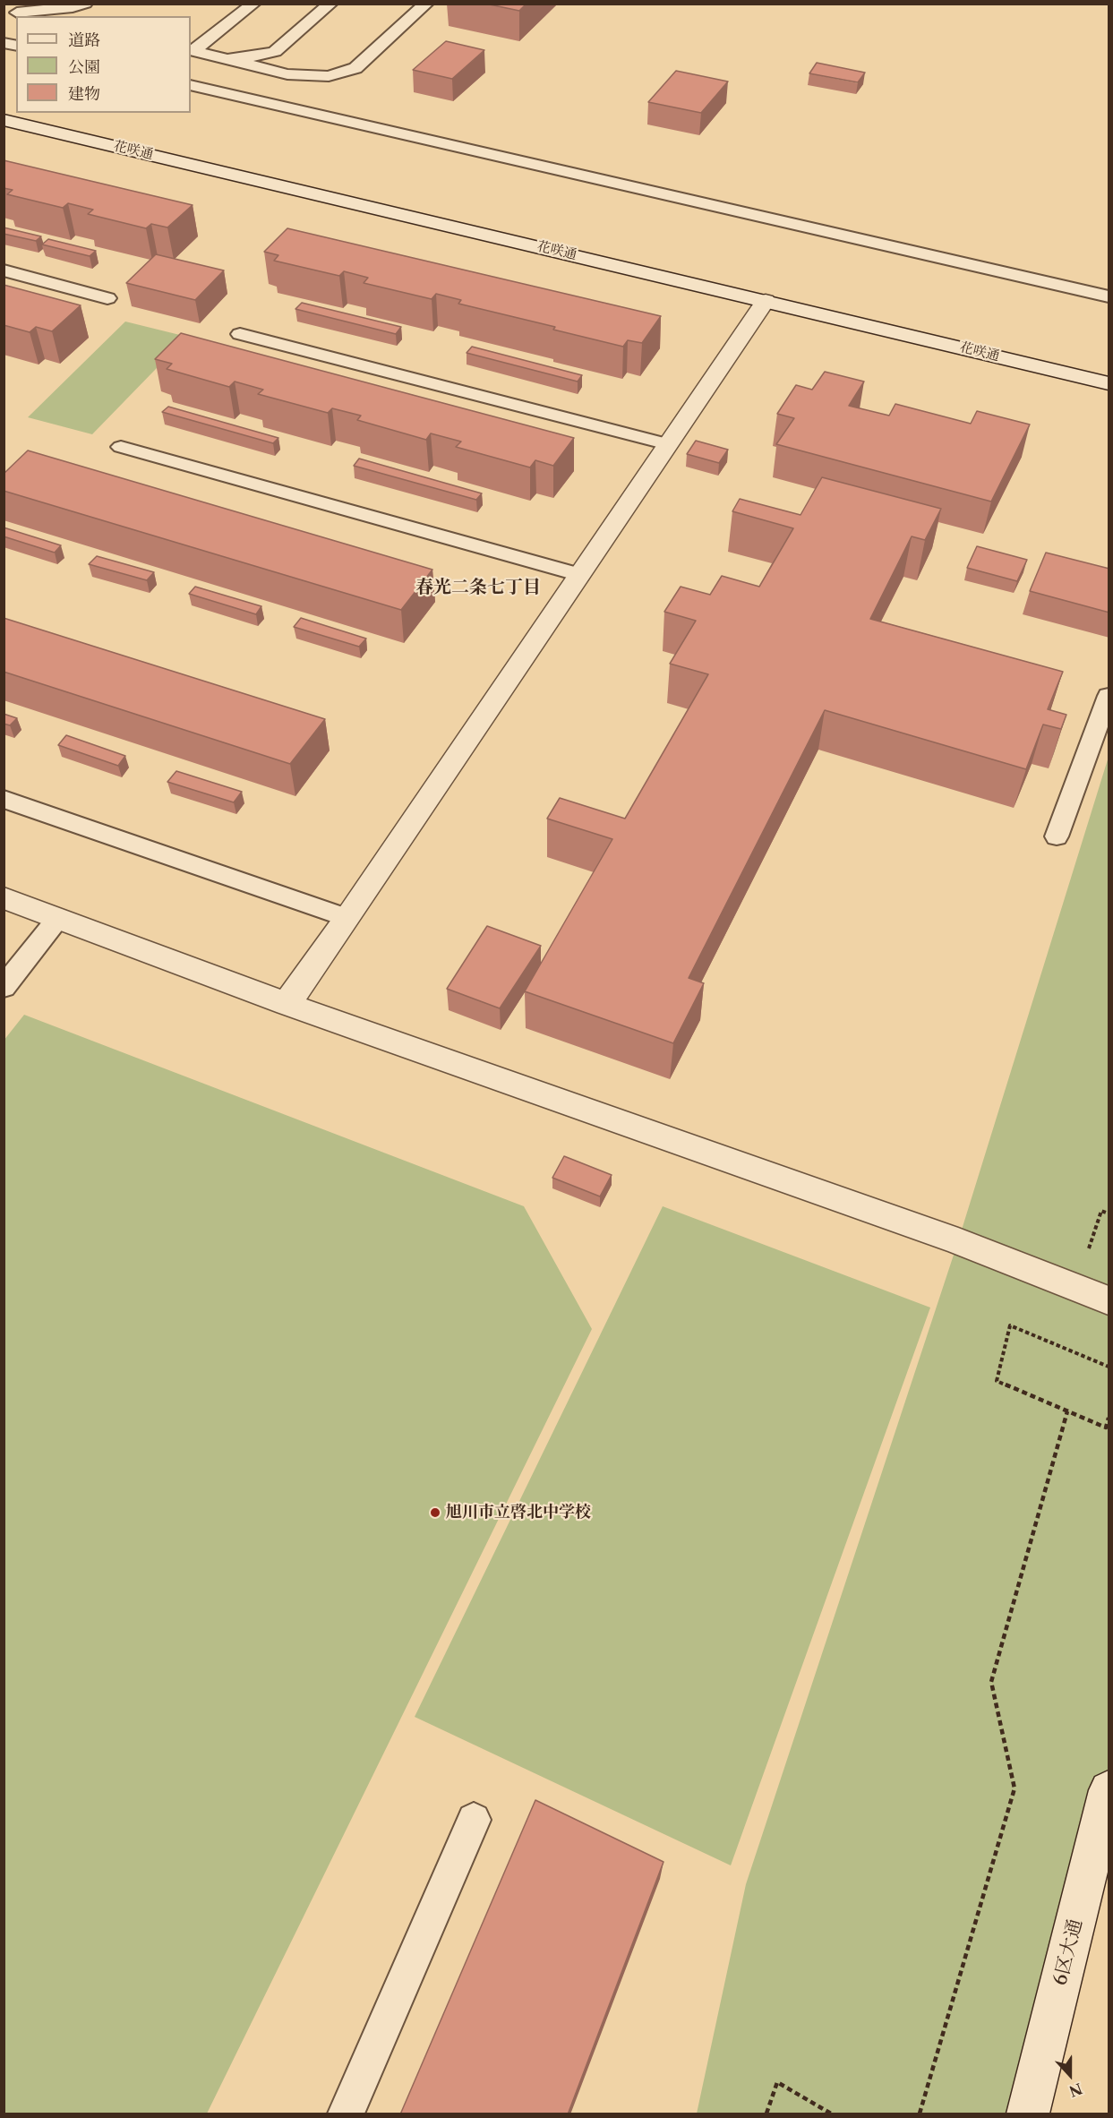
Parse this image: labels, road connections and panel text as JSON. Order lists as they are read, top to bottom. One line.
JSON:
{"streets":{"street":["花咲通","6区大通"]},"districts":["春光二条七丁目"],"places":["旭川市立啓北中学校"],"legend":["道路","公園","建物"],"north":"bottom"}
